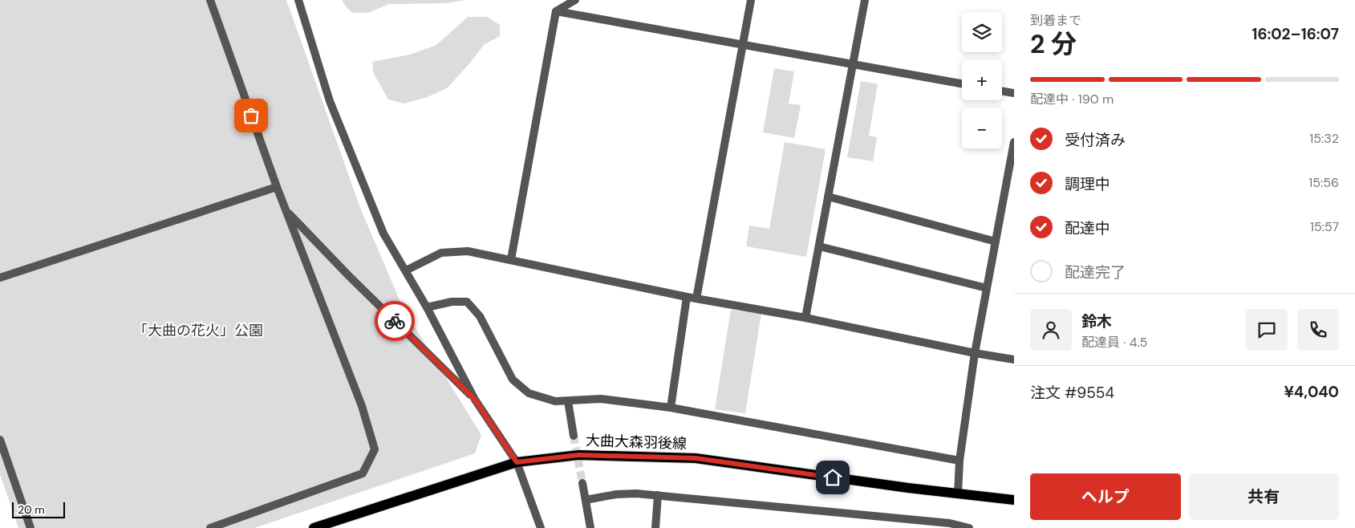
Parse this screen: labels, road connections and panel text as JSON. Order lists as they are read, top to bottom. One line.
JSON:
{"streets":{"main road":["大曲大森羽後線"]},"parks":["「大曲の花火」公園"],"scale_bar":"20 m","page":{"heading":["2 分","到着まで","16:02–16:07"],"panel":["鈴木","配達員 · 4.5","注文 #9554","¥4,040"],"map_buttons":["+","−"],"bar":"配達中 · 190 m","list":[["受付済み","15:32"],["調理中","15:56"],["配達中","15:57"],"配達完了"],"buttons":["ヘルプ","共有"],"scale":"20 m"}}
